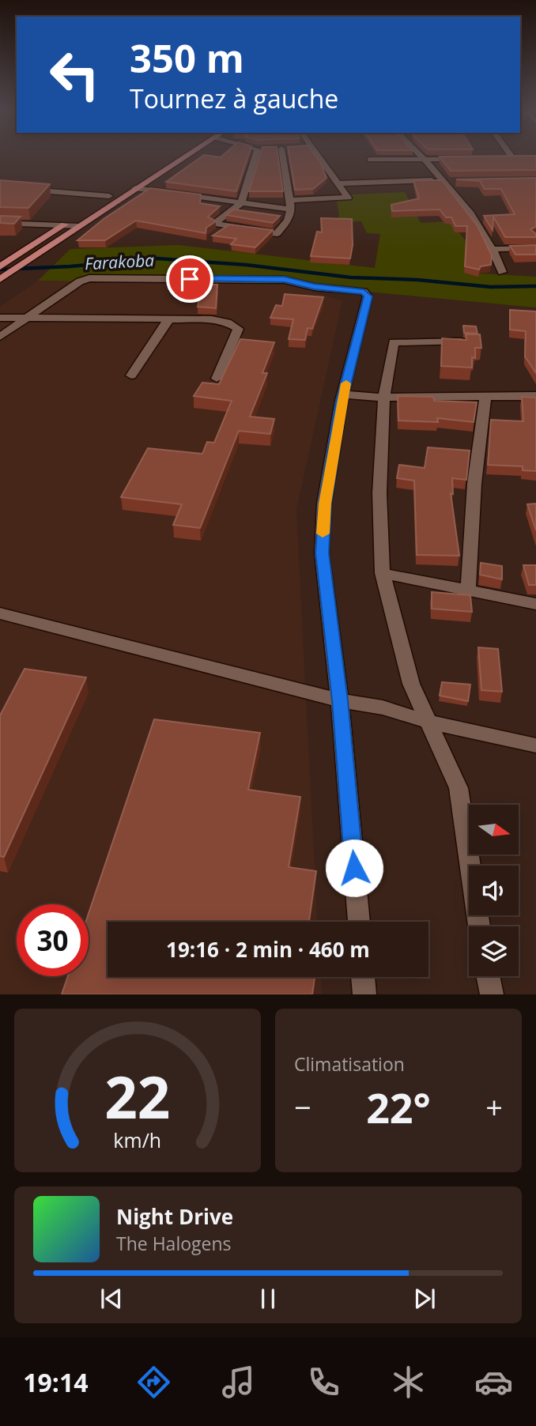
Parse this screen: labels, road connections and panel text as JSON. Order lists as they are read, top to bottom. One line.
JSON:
{"water":["Farakoba"],"north":"right","page":{"turn":["350 m","Tournez à gauche"],"limit":"30","trip":"19:16 · 2 min · 460 m","tile":"Climatisation","heat":["−","22°","+"],"song":["Night Drive","The Halogens"],"tabs":"19:14","gauge":["22","km/h"]}}
